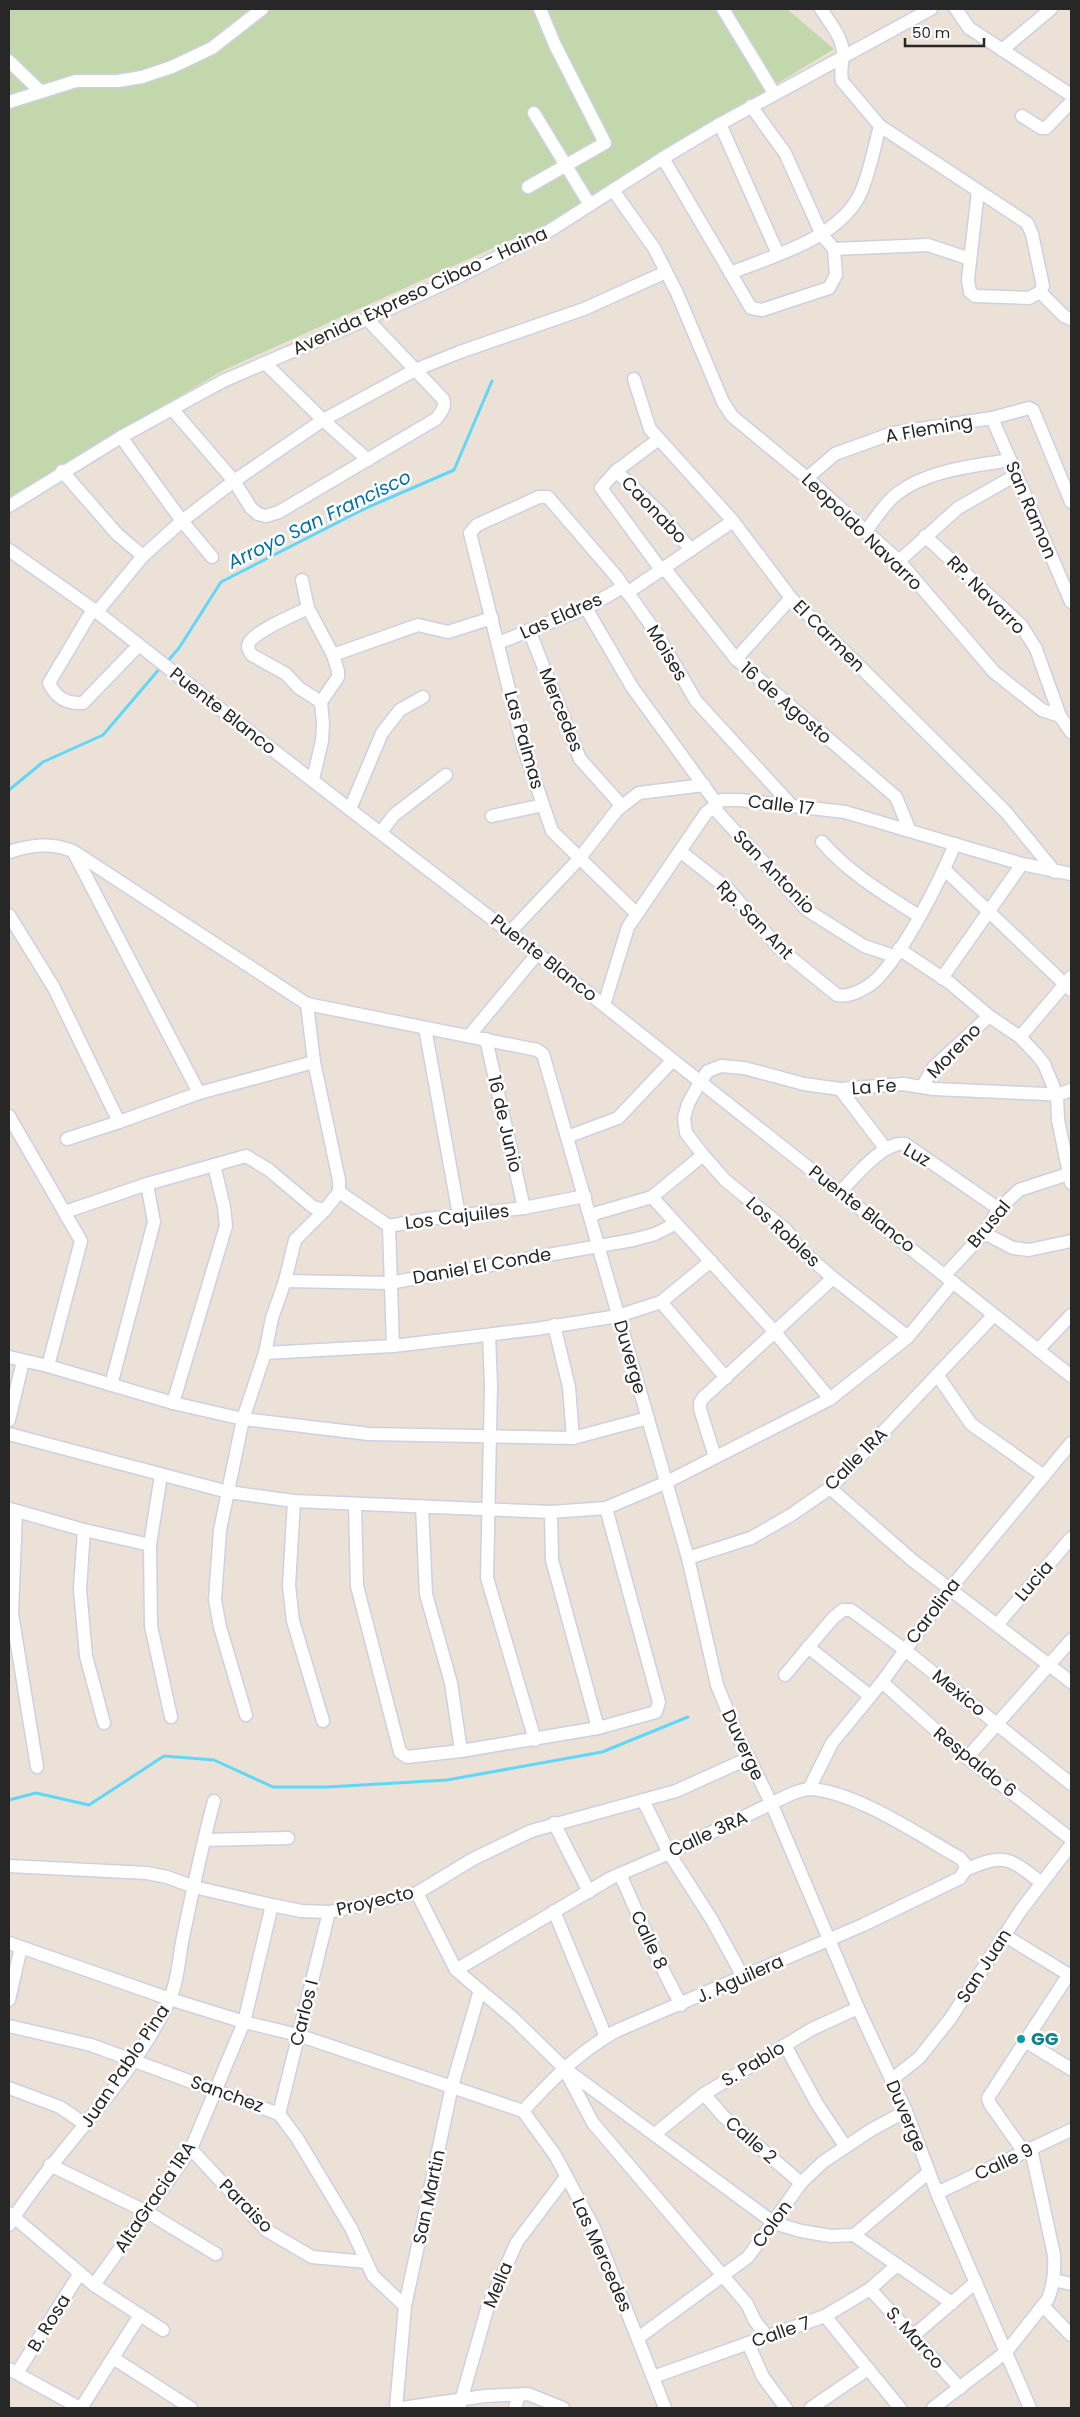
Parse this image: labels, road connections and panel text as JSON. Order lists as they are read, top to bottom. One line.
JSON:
{"streets":{"street":["Avenida Expreso Cibao - Haina","A Fleming","Caonabo","San Ramon","Leopoldo Navarro","RP. Navarro","Las Eldres","El Carmen","Moises","16 de Agosto","Mercedes","Puente Blanco","Las Palmas","Calle 17","San Antonio","Rp. San Ant","Moreno","La Fe","16 de Junio","Luz","Los Cajuiles","Brusal","Los Robles","Daniel El Conde","Duverge","Calle 1RA","Lucia","Carolina","Mexico","Respaldo 6","Calle 3RA","Proyecto","Calle 8","San Juan","J. Aguilera","Carlos I","S. Pablo","Juan Pablo Pina","Sanchez","Calle 2","Calle 9","AltaGracia 1RA","San Martin","Paraiso","Colon","Las Mercedes","Mella","B. Rosa","Calle 7","S. Marco"]},"crossings":[["Avenida Expreso Cibao - Haina","Leopoldo Navarro"],["A Fleming","San Ramon"],["A Fleming","Leopoldo Navarro"],["Caonabo","Las Eldres"],["Caonabo","16 de Agosto"],["Leopoldo Navarro","RP. Navarro"],["Las Eldres","El Carmen"],["Las Eldres","Moises"],["Las Eldres","16 de Agosto"],["Las Eldres","Mercedes"],["Las Eldres","Las Palmas"],["Las Eldres","San Antonio"],["El Carmen","16 de Agosto"],["El Carmen","Calle 17"],["Moises","Las Palmas"],["Moises","Calle 17"],["16 de Agosto","Calle 17"],["Puente Blanco","La Fe"],["Puente Blanco","Luz"],["Puente Blanco","Brusal"],["Puente Blanco","Los Robles"],["Puente Blanco","Calle 1RA"],["Calle 17","San Antonio"],["Calle 17","Rp. San Ant"],["San Antonio","Rp. San Ant"],["San Antonio","Moreno"],["San Antonio","La Fe"],["Moreno","La Fe"],["La Fe","Los Robles"],["16 de Junio","Los Cajuiles"],["16 de Junio","Duverge"],["Luz","Brusal"],["Los Cajuiles","Duverge"],["Brusal","Los Robles"],["Brusal","Duverge"],["Daniel El Conde","Duverge"],["Duverge","Calle 1RA"],["Duverge","Calle 3RA"],["Duverge","Proyecto"],["Duverge","San Juan"],["Duverge","J. Aguilera"],["Duverge","S. Pablo"],["Duverge","Calle 9"],["Duverge","Colon"],["Carolina","Mexico"],["Carolina","Respaldo 6"],["Carolina","Calle 3RA"],["Calle 3RA","Calle 8"],["Proyecto","Carlos I"],["Proyecto","Juan Pablo Pina"],["Proyecto","AltaGracia 1RA"],["Calle 8","J. Aguilera"],["San Juan","J. Aguilera"],["J. Aguilera","Las Mercedes"],["Carlos I","Sanchez"],["S. Pablo","Calle 2"],["Juan Pablo Pina","Sanchez"],["Sanchez","AltaGracia 1RA"],["Sanchez","Paraiso"],["Calle 2","Colon"],["AltaGracia 1RA","Paraiso"],["Colon","Las Mercedes"],["Las Mercedes","Mella"],["Las Mercedes","Calle 7"],["Calle 7","S. Marco"]],"water":["Arroyo San Francisco"],"places":["GG"],"scale_bar":"50 m"}
